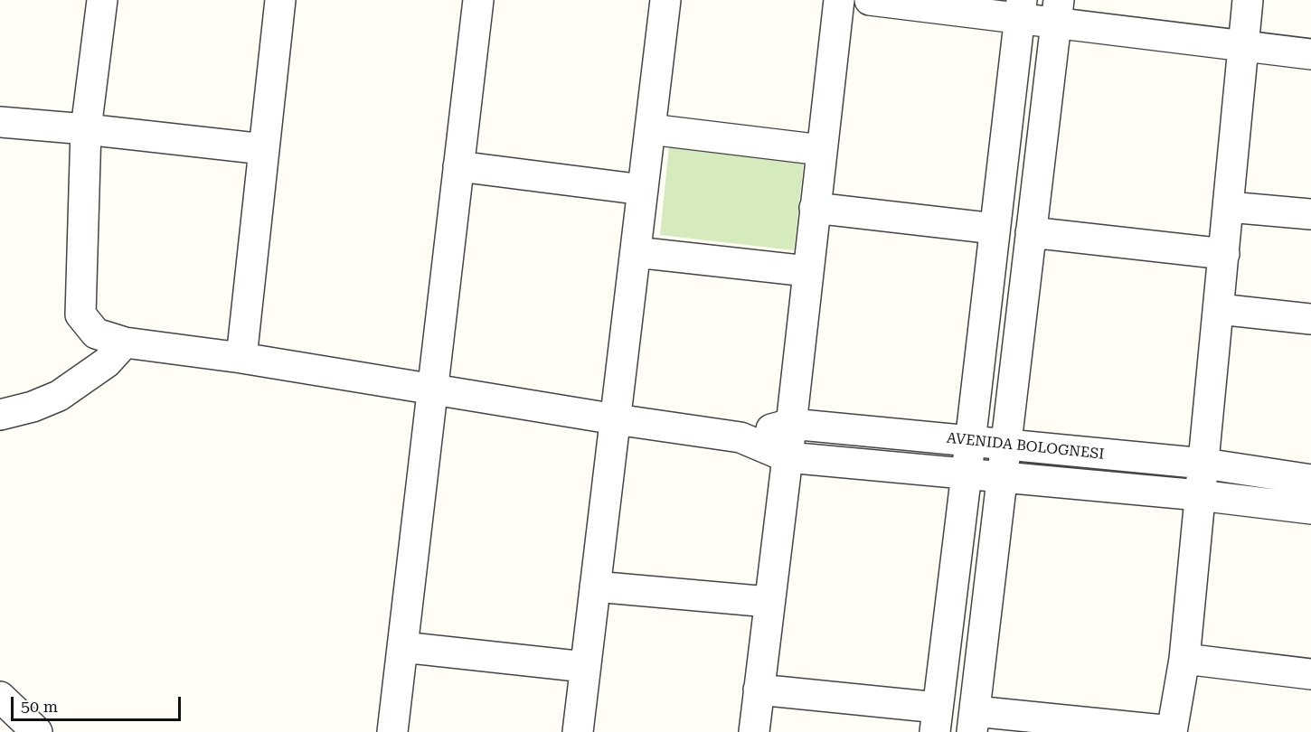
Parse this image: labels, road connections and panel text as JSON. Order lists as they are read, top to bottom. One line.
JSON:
{"streets":{"street":["AVENIDA BOLOGNESI"]},"scale_bar":"50 m"}
